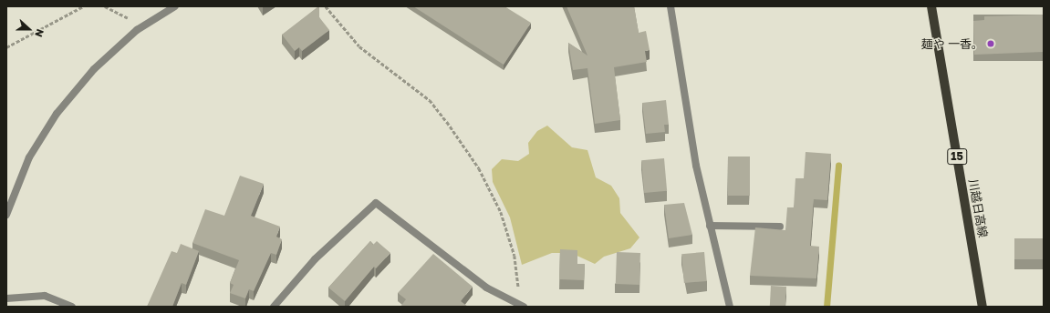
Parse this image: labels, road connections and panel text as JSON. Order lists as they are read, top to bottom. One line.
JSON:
{"streets":{"main road":["15","川越日高線"]},"places":["麺や 一香。"],"north":"right"}
